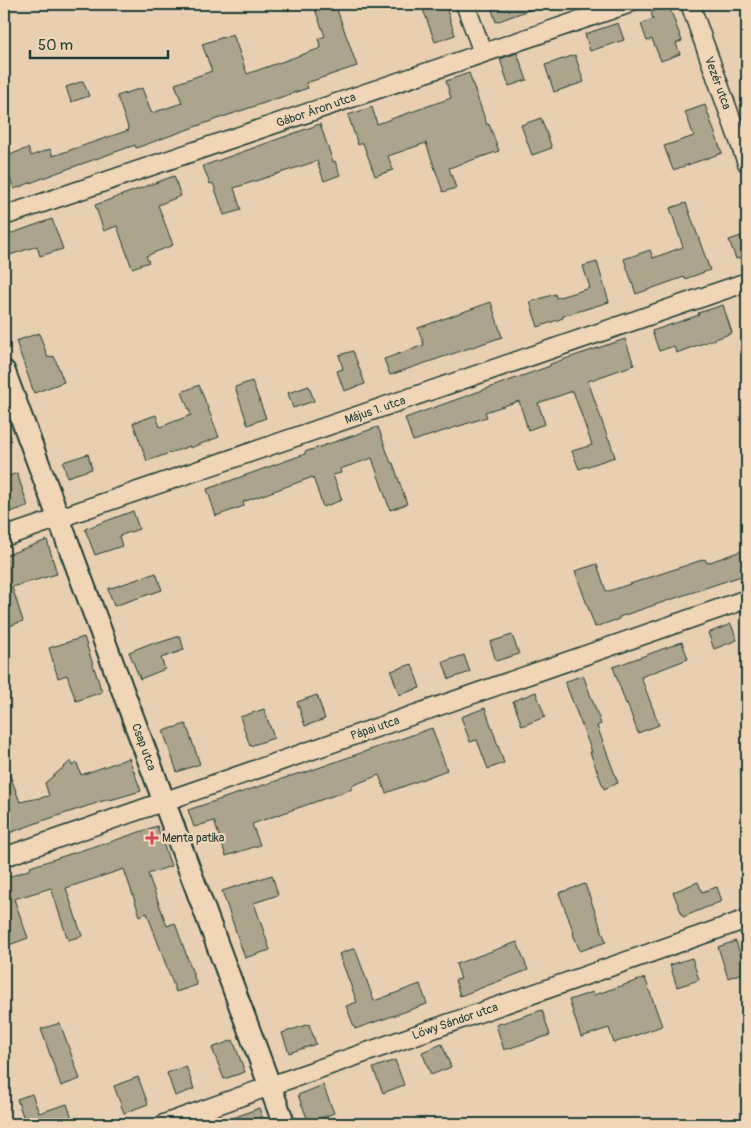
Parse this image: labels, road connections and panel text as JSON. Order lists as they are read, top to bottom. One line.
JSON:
{"streets":{"street":["Vezér utca","Gábor Áron utca","Május 1. utca","Pápai utca","Csap utca","Lőwy Sándor utca"]},"crossings":[["Május 1. utca","Csap utca"],["Pápai utca","Csap utca"],["Csap utca","Lőwy Sándor utca"]],"places":{"health":["Menta patika"]},"scale_bar":"50 m"}
